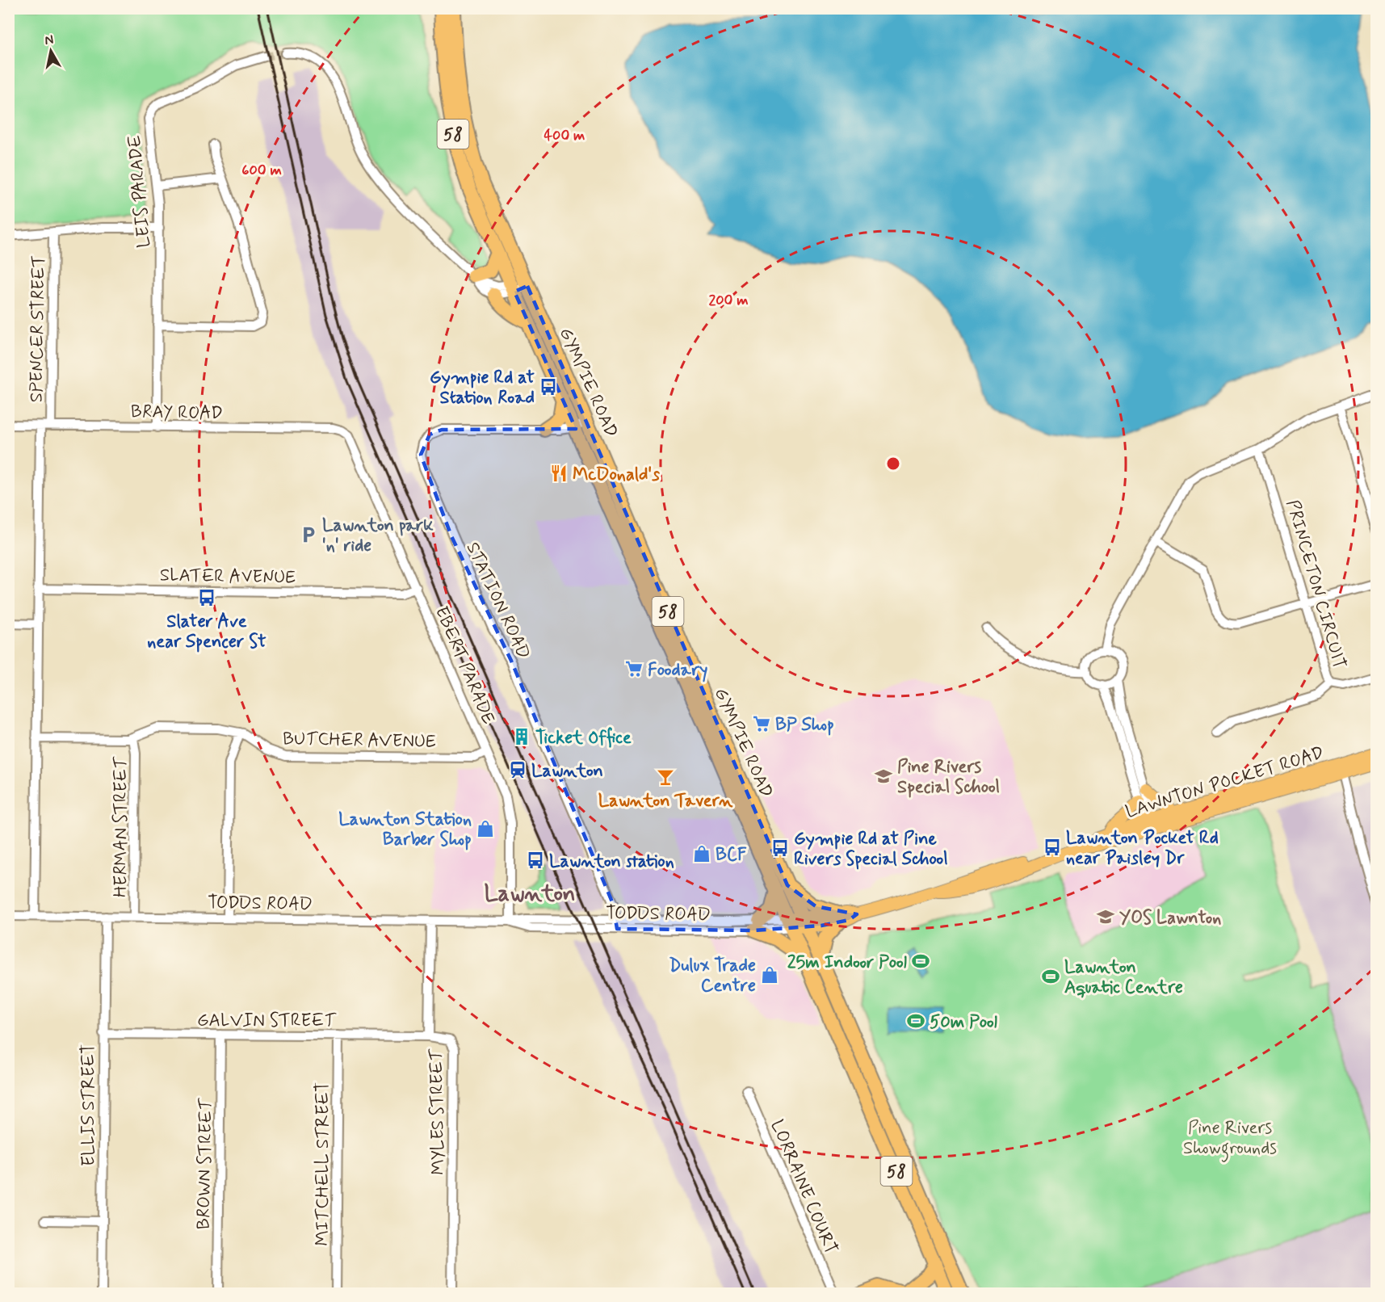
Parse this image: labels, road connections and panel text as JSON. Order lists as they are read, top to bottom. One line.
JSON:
{"streets":{"highway":["58","GYMPIE ROAD"],"main road":["LAWNTON POCKET ROAD","TODDS ROAD"],"street":["LEIS PARADE","SPENCER STREET","BRAY ROAD","SLATER AVENUE","PRINCETON CIRCUIT","STATION ROAD","EBERT PARADE","BUTCHER AVENUE","HERMAN STREET","GALVIN STREET","ELLIS STREET","MYLES STREET","BROWN STREET","MITCHELL STREET","LORRAINE COURT"]},"crossings":[["LEIS PARADE","BRAY ROAD"],["SPENCER STREET","BRAY ROAD"],["SPENCER STREET","SLATER AVENUE"],["SPENCER STREET","BUTCHER AVENUE"],["SPENCER STREET","TODDS ROAD"],["GYMPIE ROAD","STATION ROAD"],["GYMPIE ROAD","LAWNTON POCKET ROAD"],["GYMPIE ROAD","TODDS ROAD"],["BRAY ROAD","EBERT PARADE"],["SLATER AVENUE","EBERT PARADE"],["STATION ROAD","TODDS ROAD"],["EBERT PARADE","BUTCHER AVENUE"],["EBERT PARADE","TODDS ROAD"],["BUTCHER AVENUE","HERMAN STREET"],["LAWNTON POCKET ROAD","TODDS ROAD"],["HERMAN STREET","TODDS ROAD"],["TODDS ROAD","ELLIS STREET"],["TODDS ROAD","MYLES STREET"],["GALVIN STREET","ELLIS STREET"],["GALVIN STREET","MYLES STREET"],["GALVIN STREET","BROWN STREET"],["GALVIN STREET","MITCHELL STREET"]],"districts":["Lawnton"],"parks":["Pine Rivers Showgrounds"],"places":{"bus stop":["Gympie Rd at Station Road","Slater Ave near Spencer St","Lawnton Pocket Rd near Paisley Dr","Gympie Rd at Pine Rivers Special School","Lawnton station"],"restaurant":["McDonald's"],"parking":["Lawnton park 'n' ride"],"supermarket":["Foodary","BP Shop"],"building":["Ticket Office"],"station":["Lawnton"],"school or university":["Pine Rivers Special School","YOS Lawnton"],"bar":["Lawnton Tavern"],"shop":["Lawnton Station Barber Shop","BCF","Dulux Trade Centre"],"sports":["25m Indoor Pool","Lawnton Aquatic Centre","50m Pool"]},"north":"top","rings":["400 m","600 m","200 m"]}
